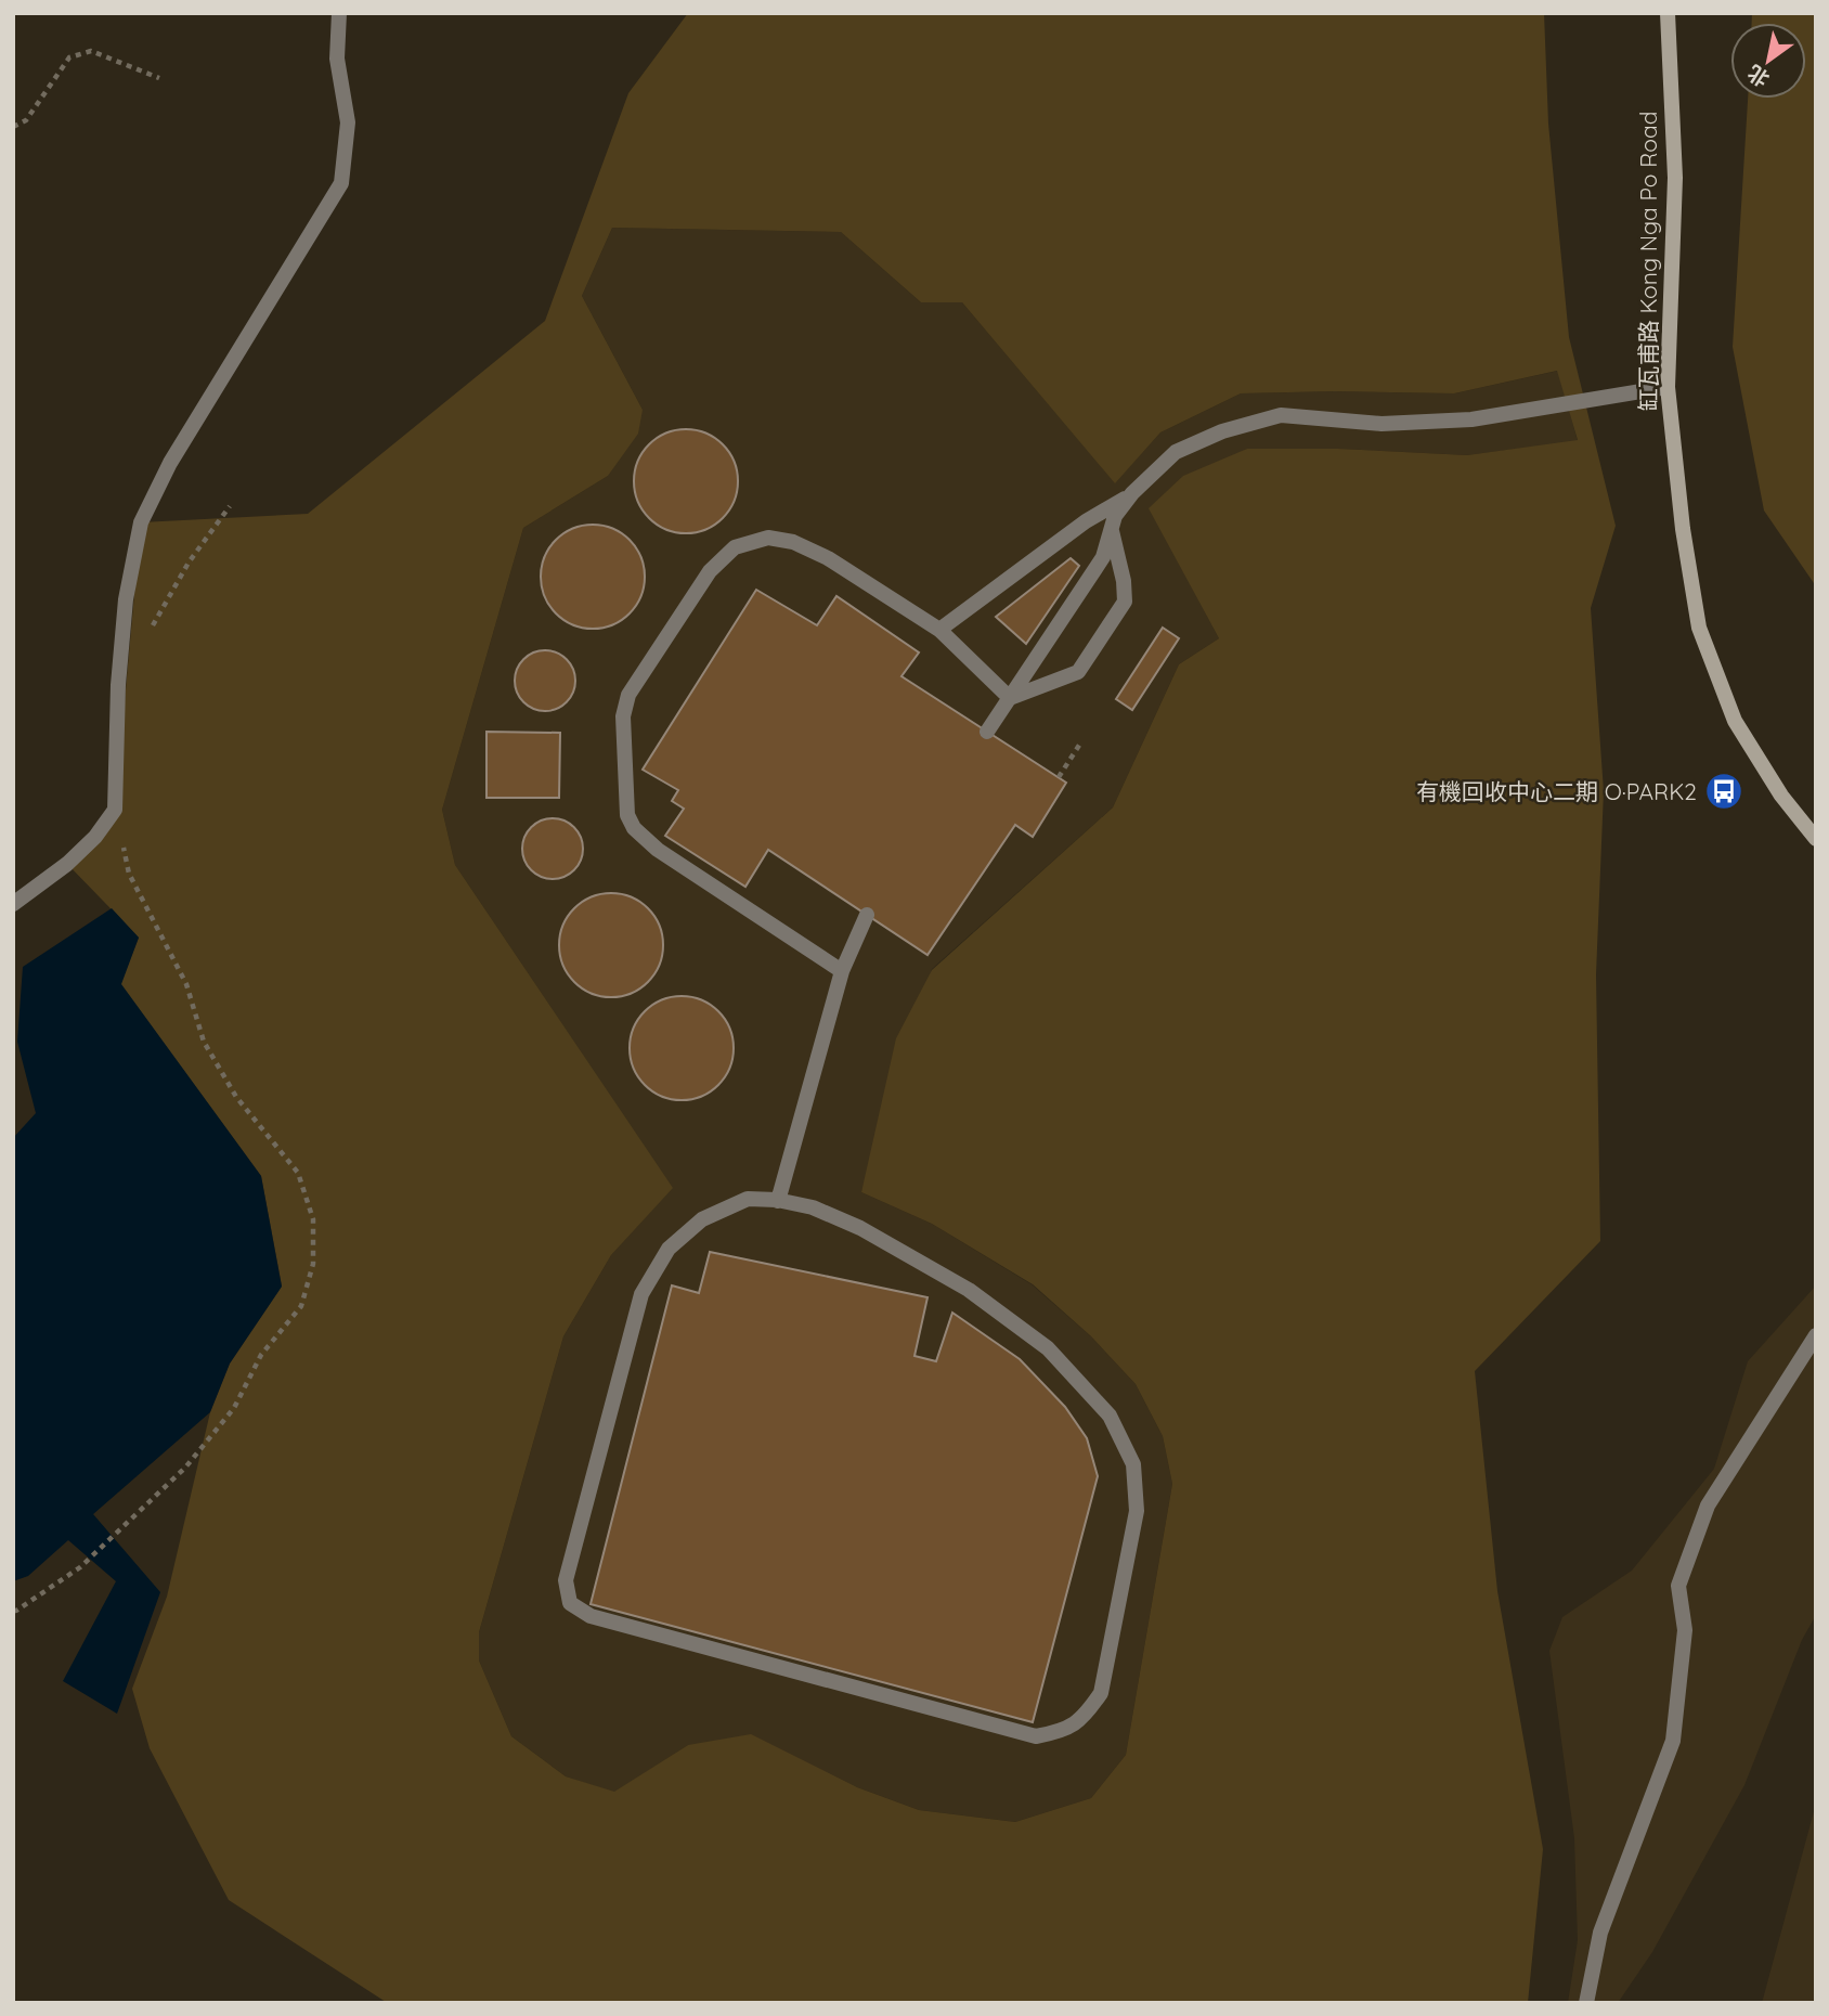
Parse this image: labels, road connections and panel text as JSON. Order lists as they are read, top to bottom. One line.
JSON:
{"streets":{"street":["缸瓦甫路 Kong Nga Po Road"]},"places":{"bus stop":["有機回收中心二期 O·PARK2"]},"north":"bottom left"}
